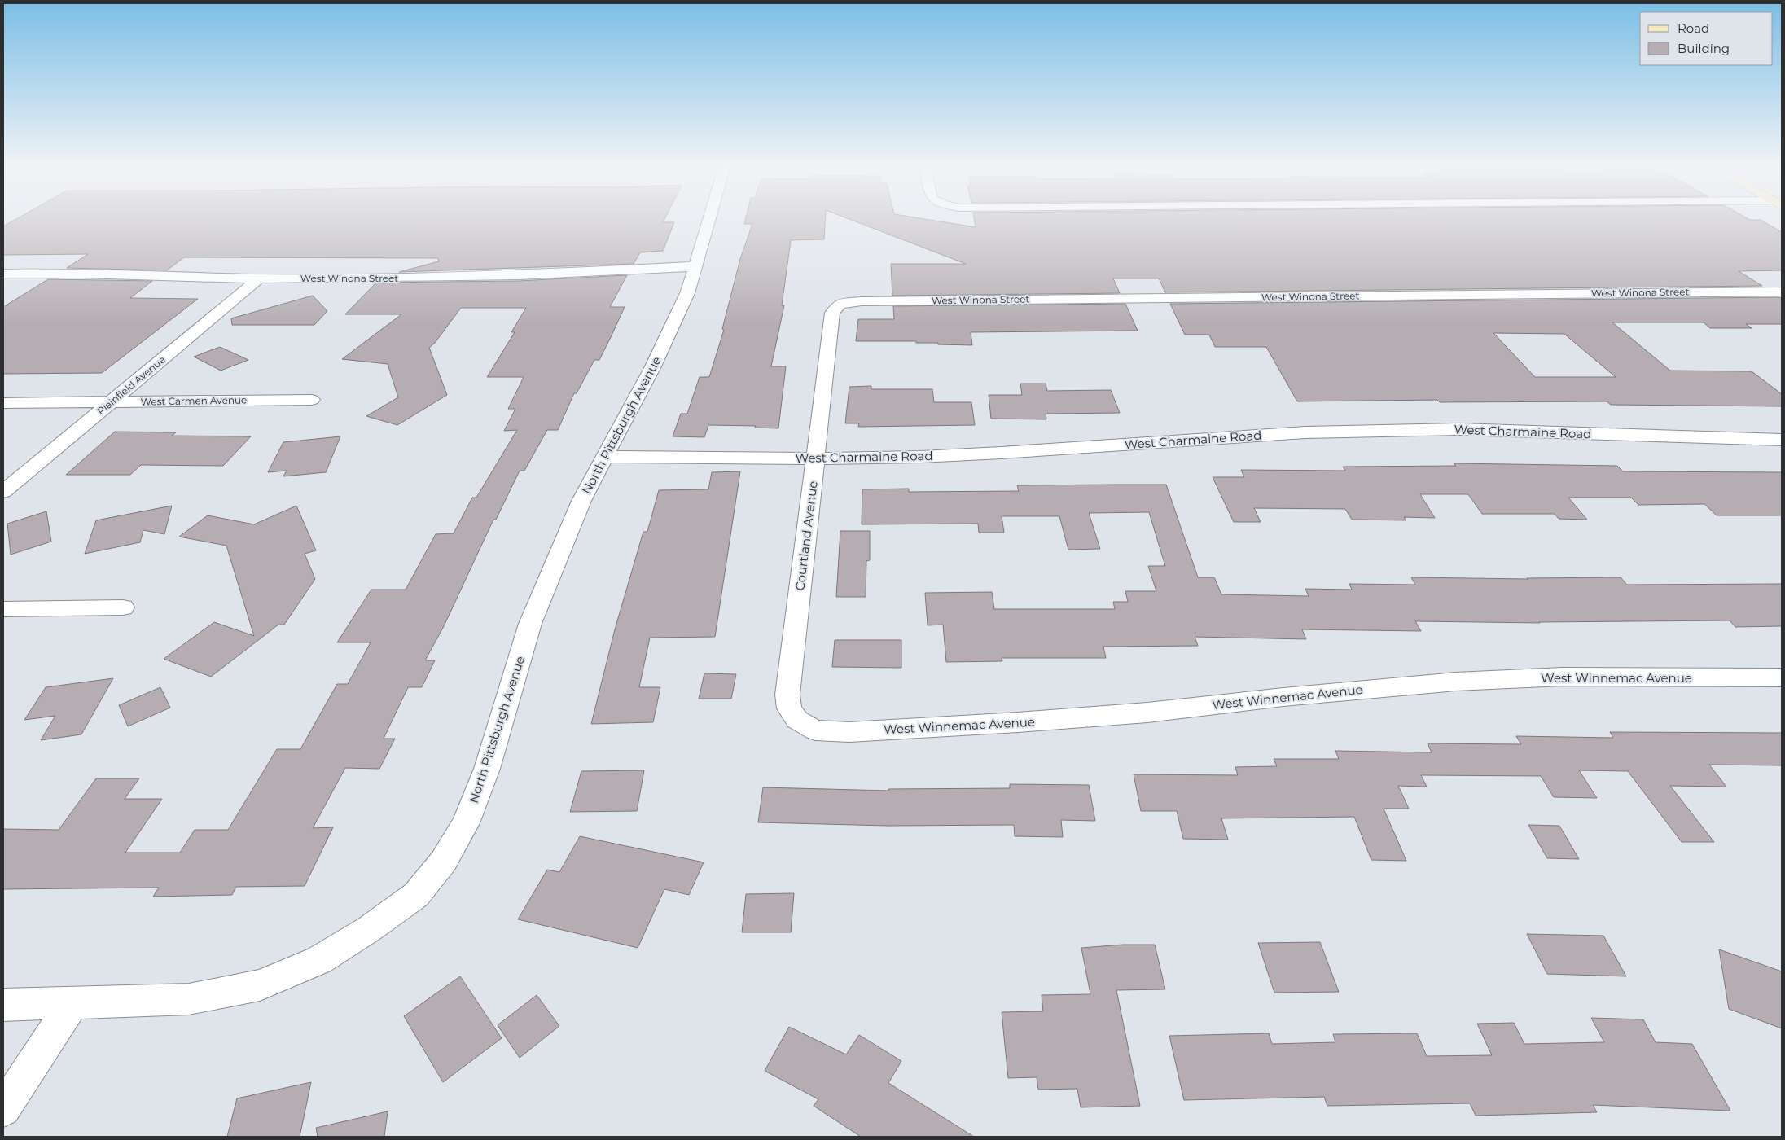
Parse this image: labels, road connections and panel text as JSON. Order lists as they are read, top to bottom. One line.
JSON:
{"streets":{"street":["West Winona Street","Plainfield Avenue","West Carmen Avenue","North Pittsburgh Avenue","West Charmaine Road","Courtland Avenue","West Winnemac Avenue"]},"crossings":[["West Winona Street","Plainfield Avenue"],["West Winona Street","North Pittsburgh Avenue"],["West Winona Street","Courtland Avenue"],["Plainfield Avenue","West Carmen Avenue"],["North Pittsburgh Avenue","West Charmaine Road"],["West Charmaine Road","Courtland Avenue"],["Courtland Avenue","West Winnemac Avenue"]],"legend":["Road","Building"]}
